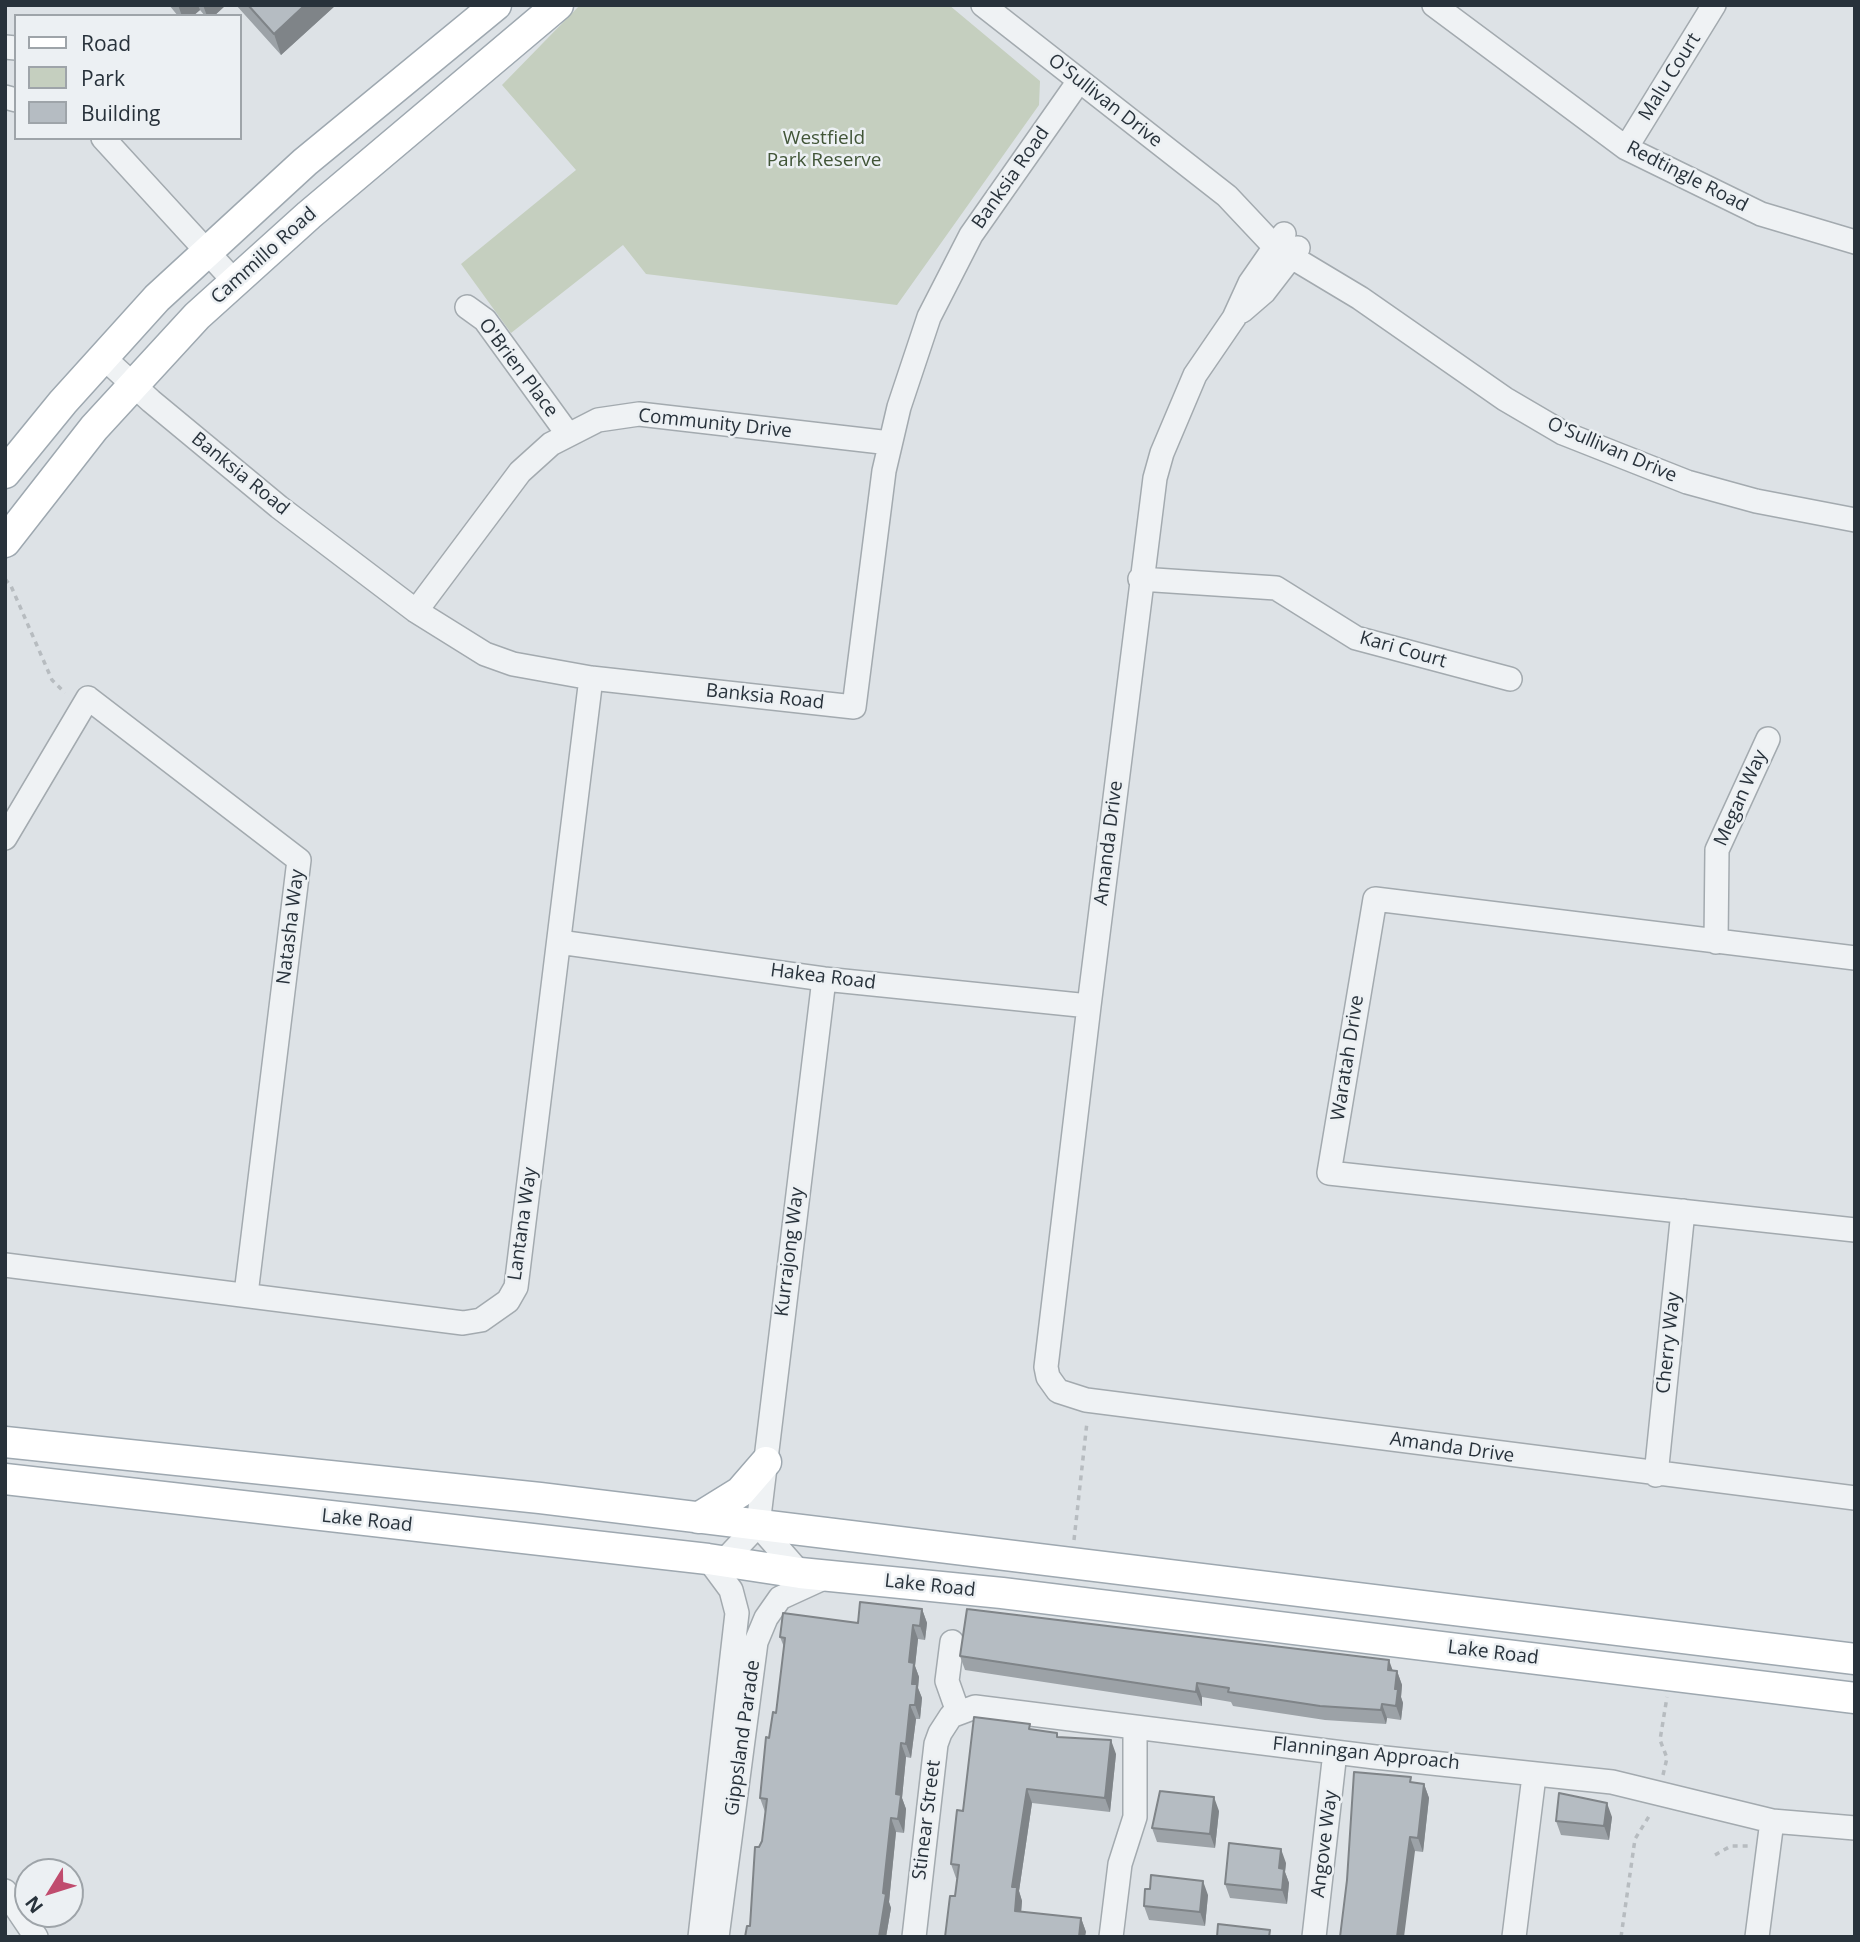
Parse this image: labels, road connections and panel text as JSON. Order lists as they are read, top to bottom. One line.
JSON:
{"streets":{"main road":["Cammillo Road","Lake Road"],"street":["Malu Court","O'Sullivan Drive","Redtingle Road","Banksia Road","O'Brien Place","Community Drive","Kari Court","Megan Way","Amanda Drive","Natasha Way","Hakea Road","Waratah Drive","Lantana Way","Kurrajong Way","Cherry Way","Gippsland Parade","Flanningan Approach","Stinear Street","Angove Way"]},"crossings":[["Malu Court","Redtingle Road"],["O'Sullivan Drive","Banksia Road"],["O'Sullivan Drive","Amanda Drive"],["Banksia Road","Cammillo Road"],["Banksia Road","Community Drive"],["Banksia Road","Lantana Way"],["O'Brien Place","Community Drive"],["Kari Court","Amanda Drive"],["Megan Way","Waratah Drive"],["Amanda Drive","Hakea Road"],["Amanda Drive","Cherry Way"],["Natasha Way","Lantana Way"],["Hakea Road","Lantana Way"],["Hakea Road","Kurrajong Way"],["Waratah Drive","Cherry Way"],["Kurrajong Way","Lake Road"],["Lake Road","Gippsland Parade"],["Flanningan Approach","Stinear Street"],["Flanningan Approach","Angove Way"]],"parks":["Westfield Park Reserve"],"legend":["Road","Park","Building"],"north":"bottom left"}
